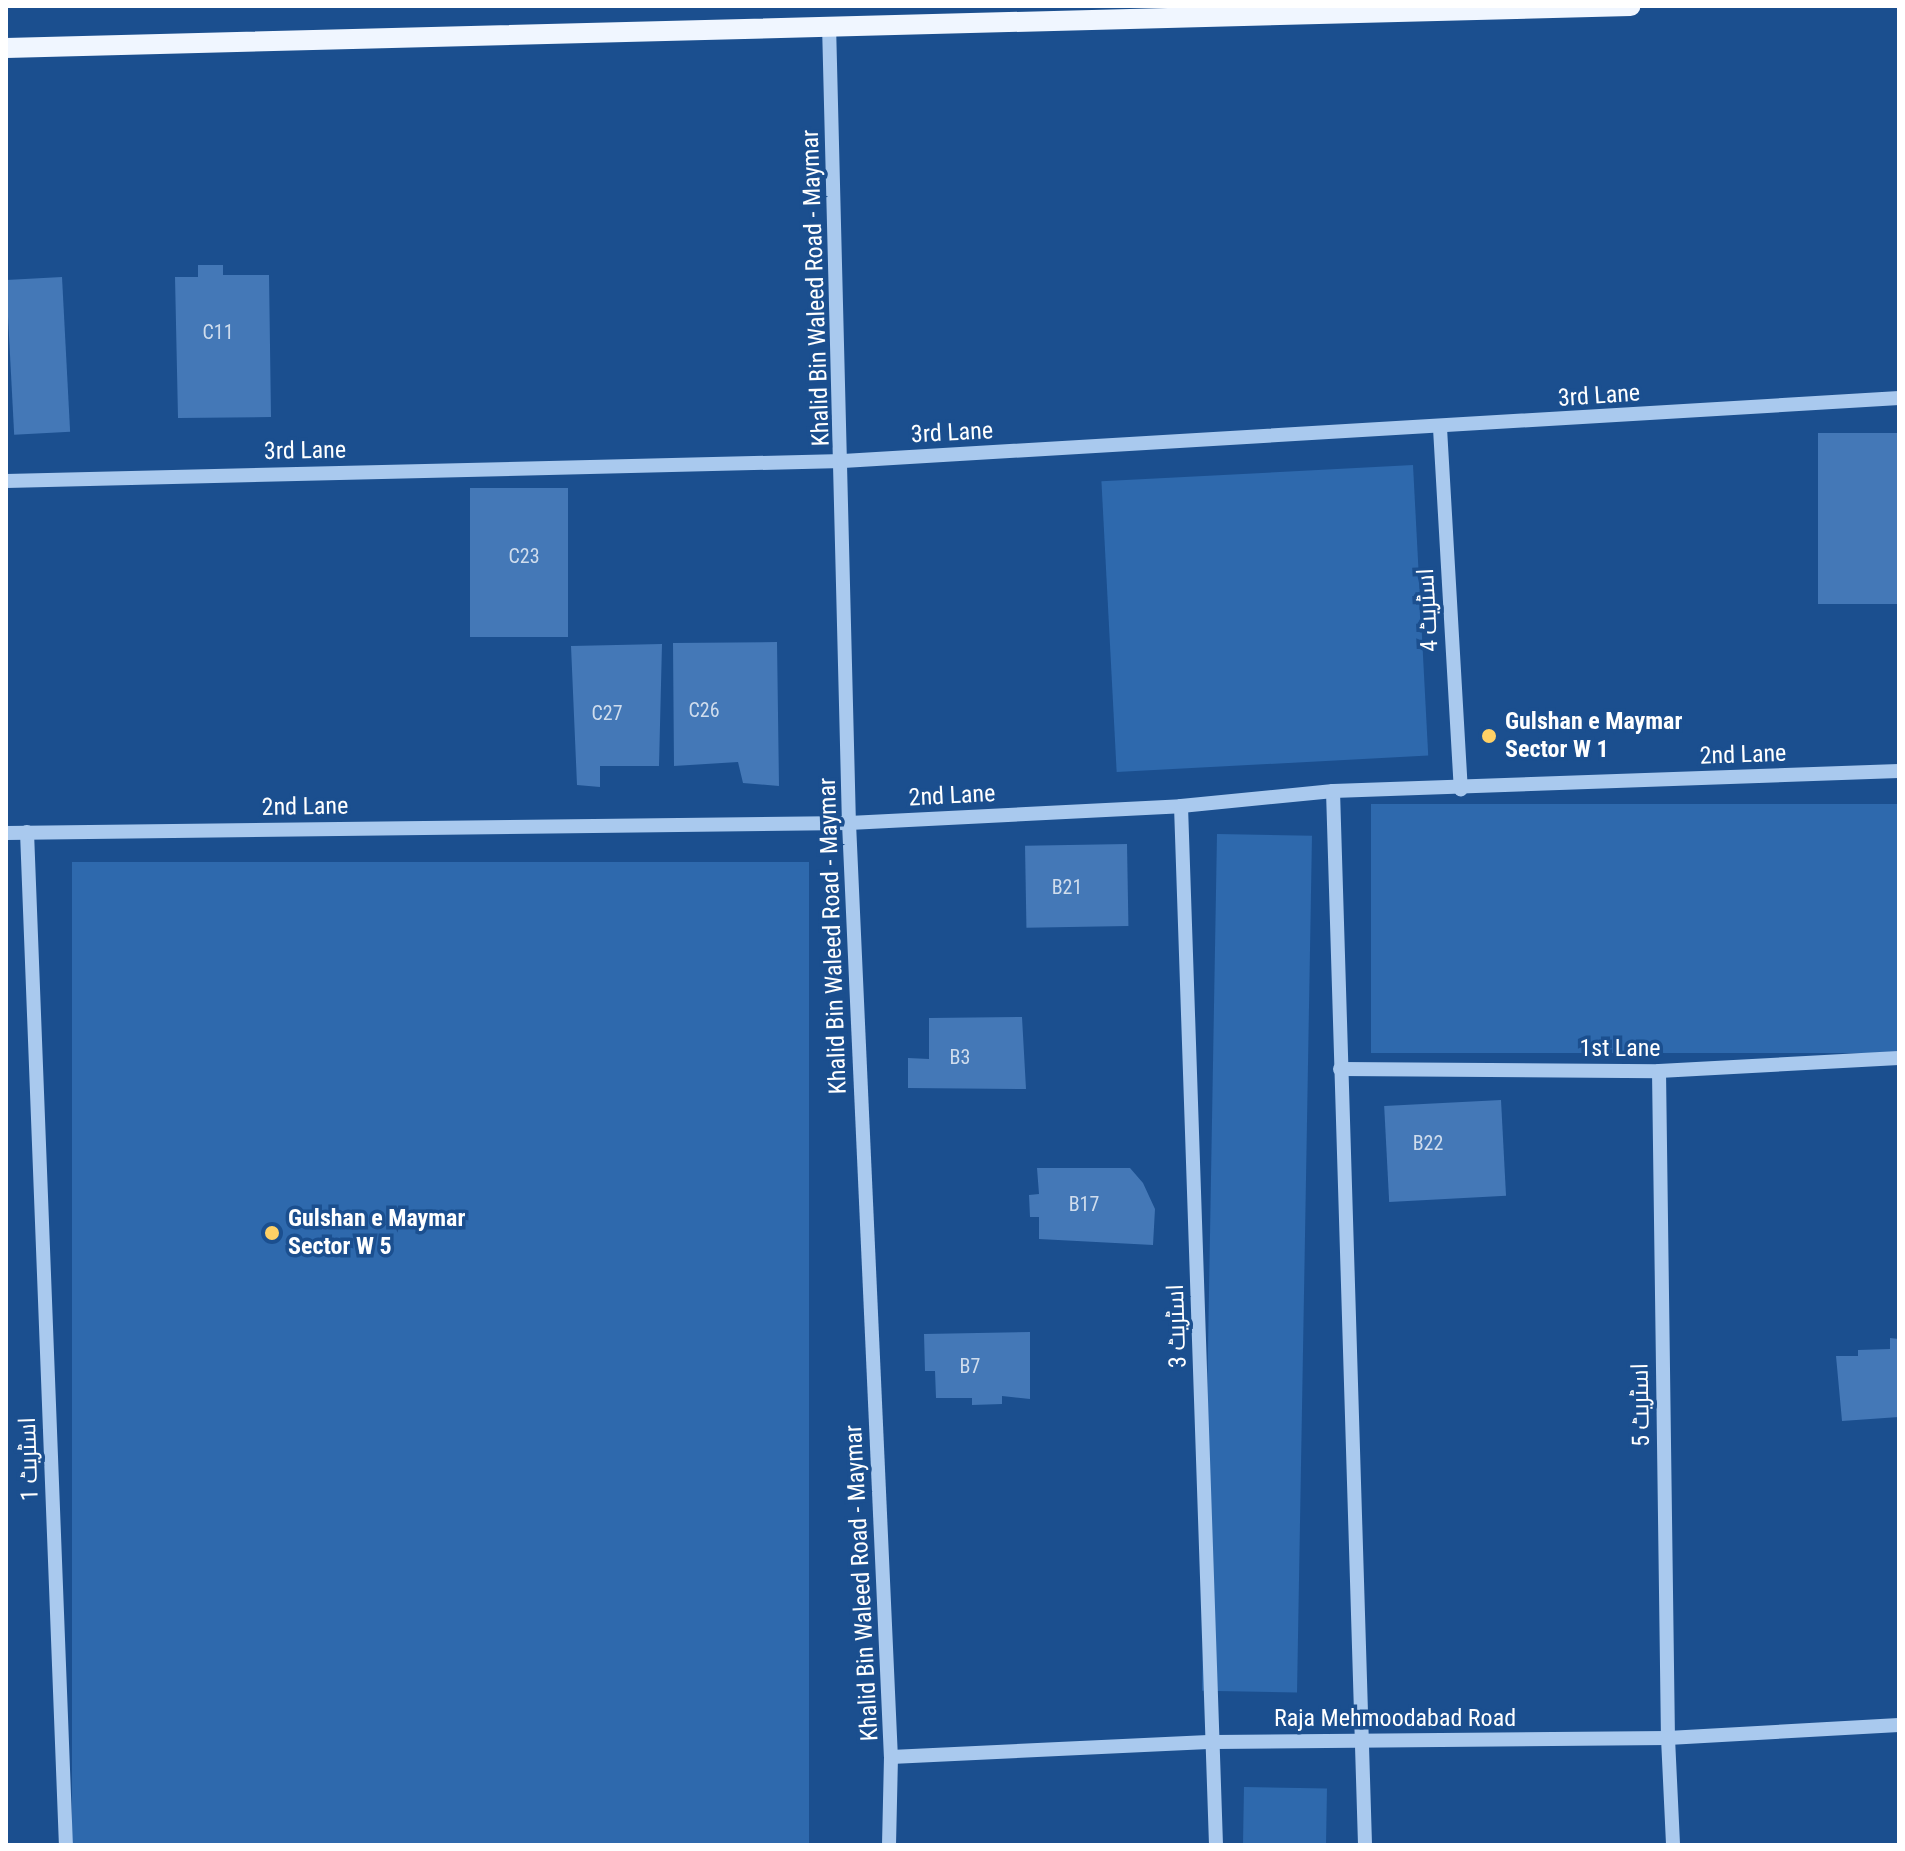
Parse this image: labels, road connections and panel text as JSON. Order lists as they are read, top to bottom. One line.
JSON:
{"streets":{"street":["Khalid Bin Waleed Road - Maymar","3rd Lane","اسٹریٹ 4","2nd Lane","1st Lane","اسٹریٹ 3","اسٹریٹ 5","اسٹریٹ 1","Raja Mehmoodabad Road"]},"crossings":[["Khalid Bin Waleed Road - Maymar","3rd Lane"],["Khalid Bin Waleed Road - Maymar","2nd Lane"],["Khalid Bin Waleed Road - Maymar","Raja Mehmoodabad Road"],["3rd Lane","اسٹریٹ 4"],["اسٹریٹ 4","2nd Lane"],["2nd Lane","اسٹریٹ 3"],["2nd Lane","اسٹریٹ 1"],["1st Lane","اسٹریٹ 5"],["اسٹریٹ 3","Raja Mehmoodabad Road"],["اسٹریٹ 5","Raja Mehmoodabad Road"]],"places":["Gulshan e Maymar Sector W 1","Gulshan e Maymar Sector W 5"],"house_numbers":["C11","C23","C26","C27","B21","B3","B22","B17","B7"]}
